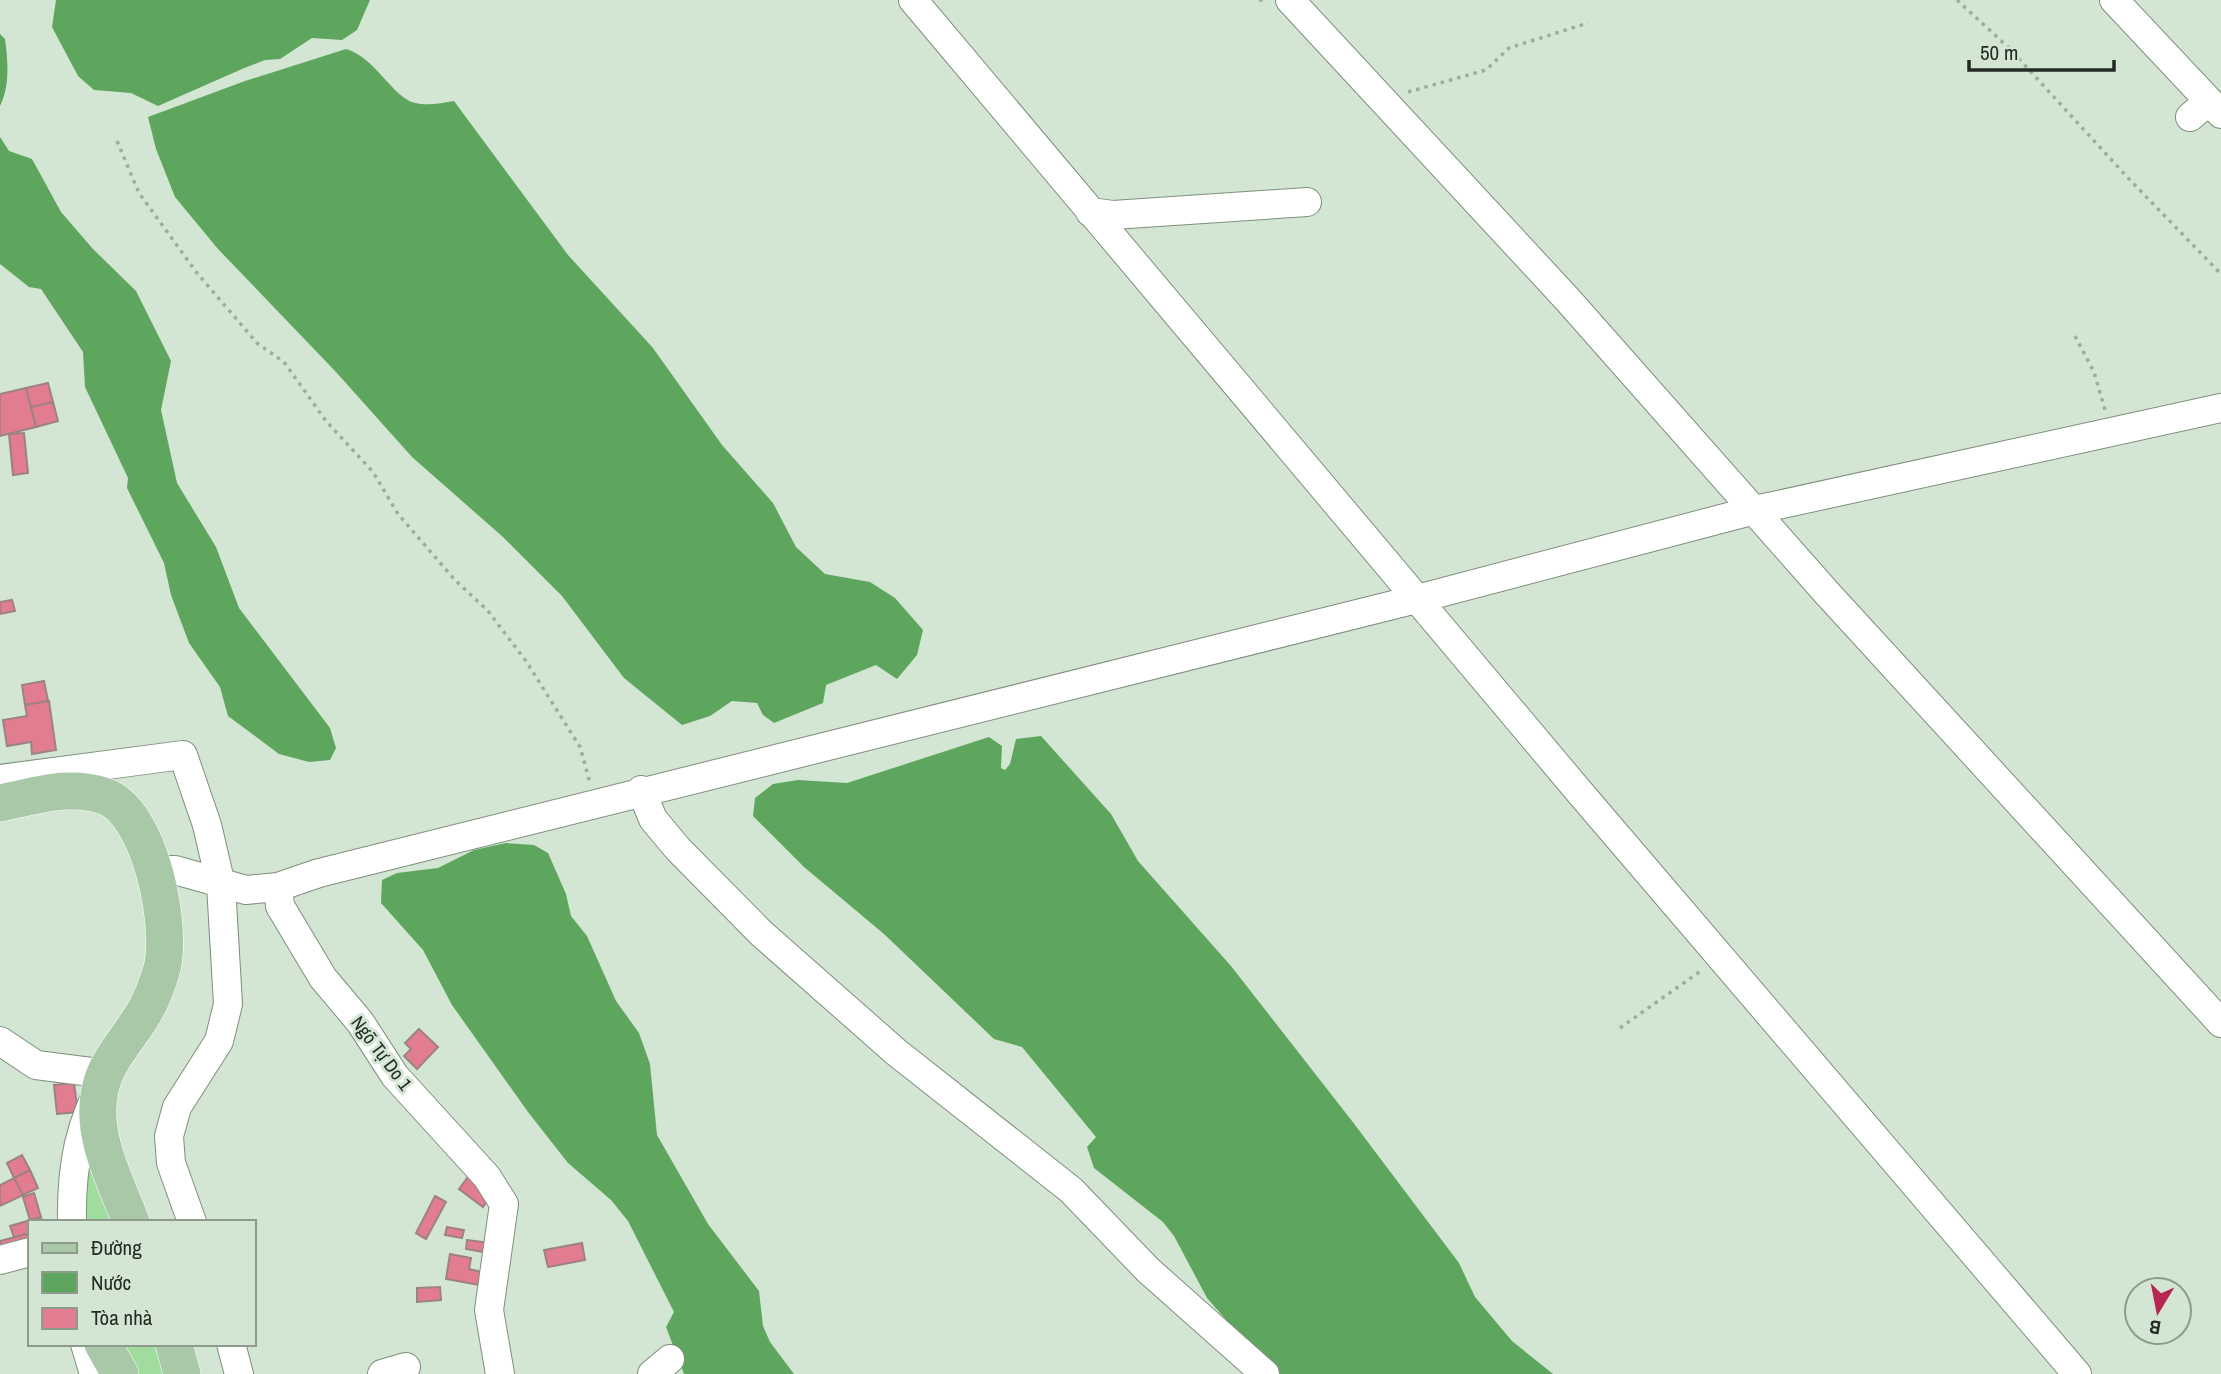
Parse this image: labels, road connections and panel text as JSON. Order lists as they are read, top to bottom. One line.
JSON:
{"streets":{"street":["Ngõ Tự Do 1"]},"legend":["Đường","Nước","Tòa nhà"],"scale_bar":"50 m","north":"bottom"}
